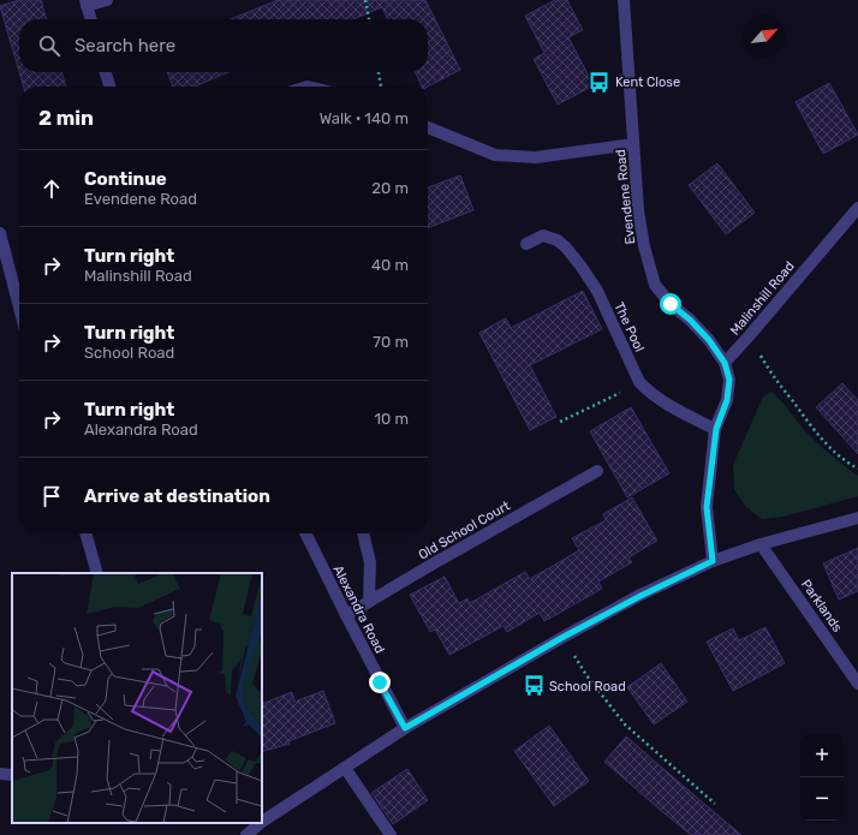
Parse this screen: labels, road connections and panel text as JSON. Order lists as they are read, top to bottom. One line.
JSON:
{"streets":{"street":["Evendene Road","Malinshill Road","The Pool","Old School Court","Parklands","Alexandra Road"]},"crossings":[["Evendene Road","Malinshill Road"],["Old School Court","Alexandra Road"]],"places":{"bus stop":["Kent Close","School Road"]},"north":"top right","page":{"search":"Search here","heading":["2 min","Walk · 140 m"],"list":[["Continue","Evendene Road","20 m"],["Turn right","Malinshill Road","40 m"],["Turn right","School Road","70 m"],["Turn right","Alexandra Road","10 m"],"Arrive at destination"],"map_buttons":["+","−"]}}
